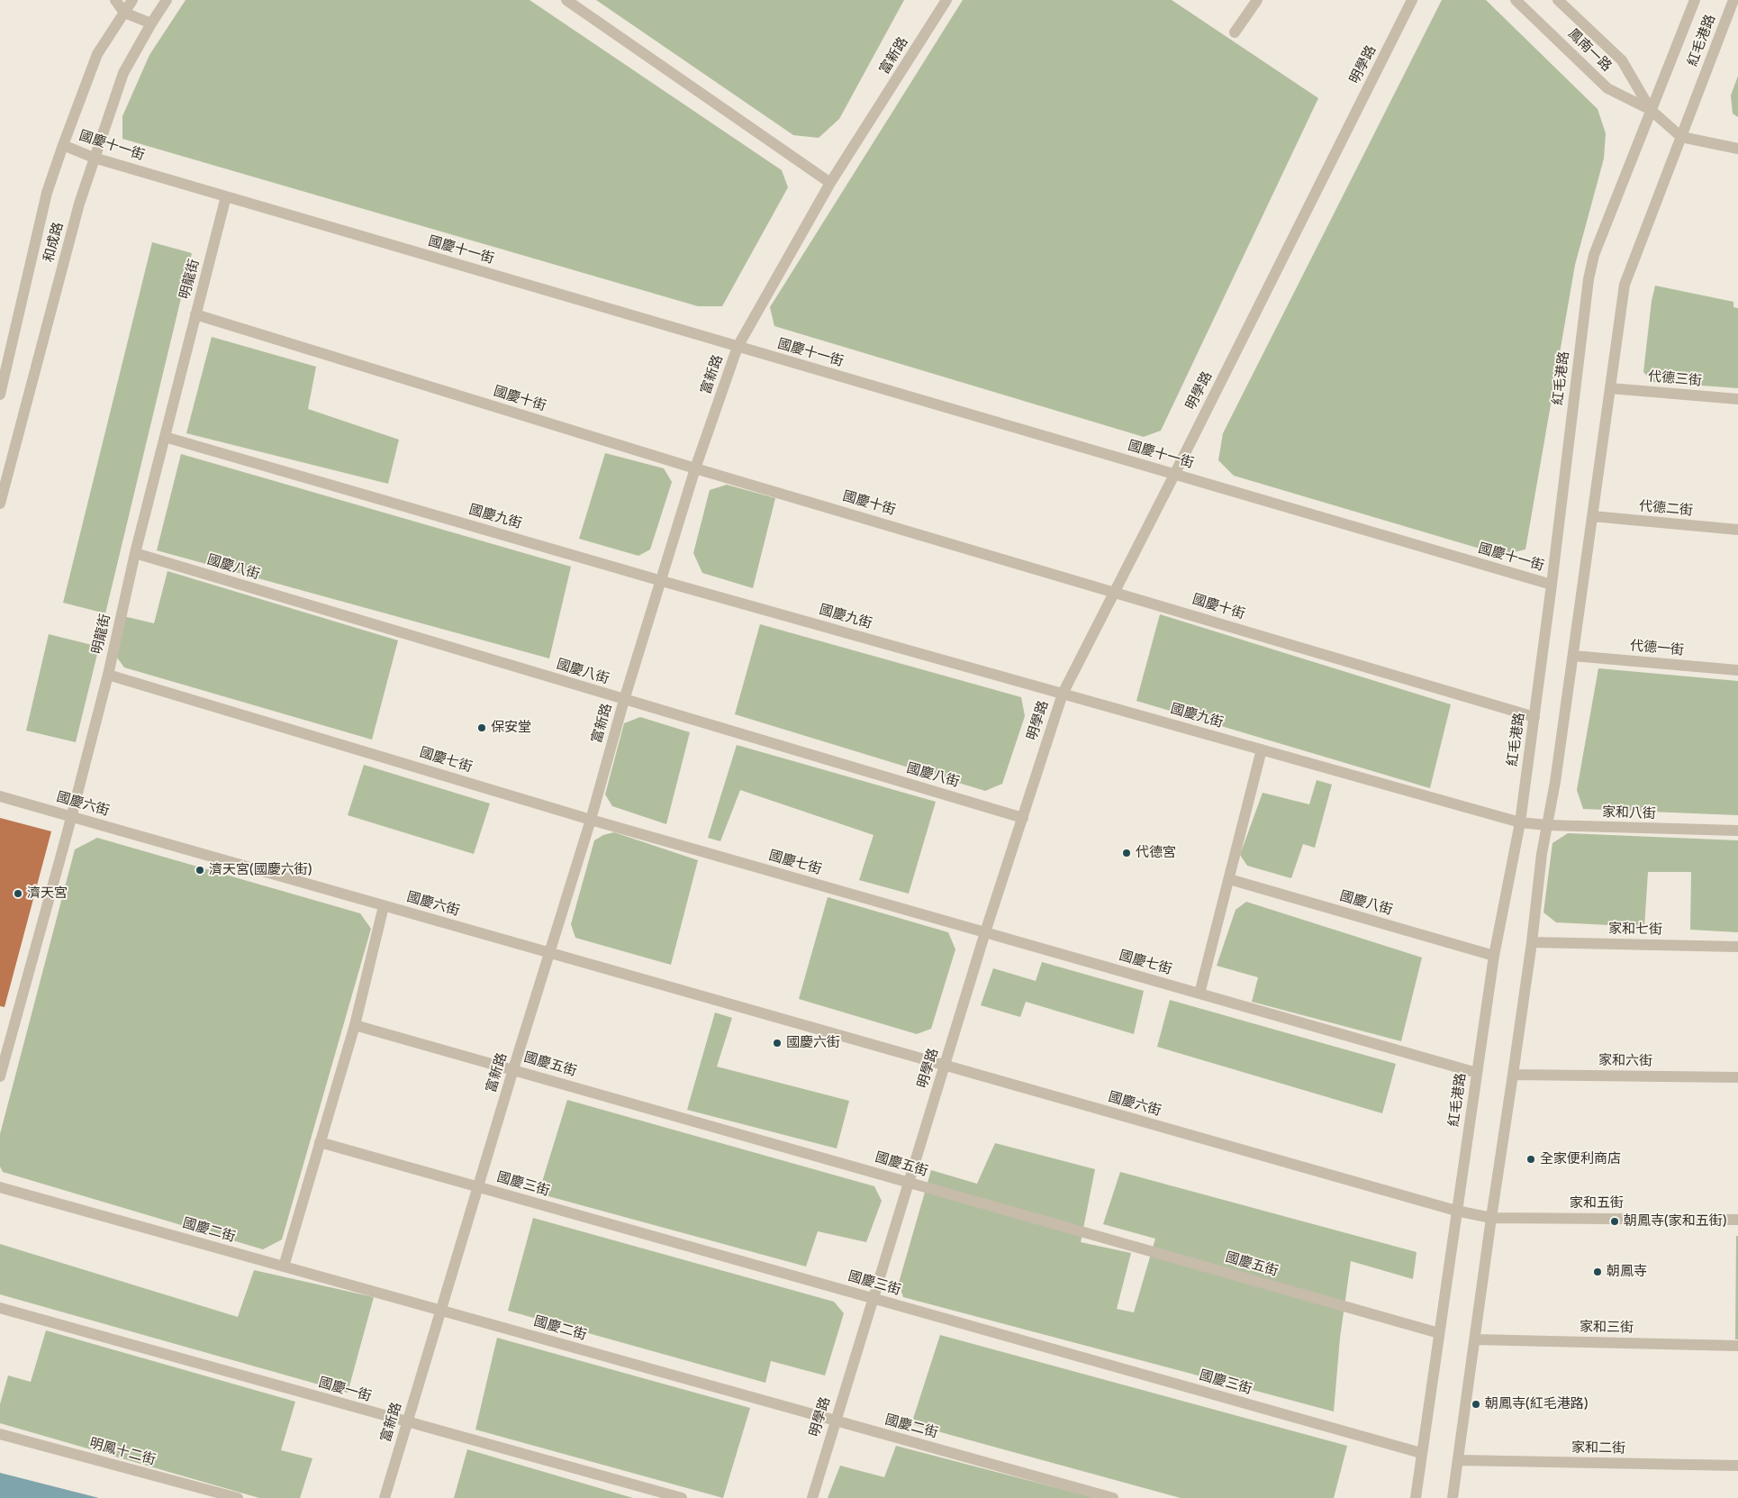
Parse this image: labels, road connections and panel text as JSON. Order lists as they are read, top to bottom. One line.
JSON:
{"streets":{"street":["紅毛港路","鳳南一路","富新路","明學路","國慶十一街","和成路","明龍街","代德三街","國慶十街","代德二街","國慶九街","國慶八街","代德一街","國慶七街","國慶六街","家和八街","家和七街","家和六街","國慶五街","國慶三街","家和五街","國慶二街","家和三街","國慶一街","家和二街","明鳳十二街"]},"crossings":[["紅毛港路","鳳南一路"],["紅毛港路","國慶十一街"],["紅毛港路","代德三街"],["紅毛港路","國慶十街"],["紅毛港路","代德二街"],["紅毛港路","國慶九街"],["紅毛港路","國慶八街"],["紅毛港路","代德一街"],["紅毛港路","國慶七街"],["紅毛港路","國慶六街"],["紅毛港路","家和八街"],["紅毛港路","家和七街"],["紅毛港路","家和六街"],["紅毛港路","國慶五街"],["紅毛港路","國慶三街"],["紅毛港路","家和五街"],["紅毛港路","家和三街"],["紅毛港路","家和二街"],["富新路","國慶十一街"],["富新路","國慶十街"],["富新路","國慶九街"],["富新路","國慶八街"],["富新路","國慶七街"],["富新路","國慶六街"],["富新路","國慶五街"],["富新路","國慶三街"],["富新路","國慶二街"],["富新路","國慶一街"],["明學路","國慶十一街"],["明學路","國慶十街"],["明學路","國慶九街"],["明學路","國慶八街"],["明學路","國慶七街"],["明學路","國慶六街"],["明學路","國慶五街"],["明學路","國慶三街"],["明學路","國慶二街"],["國慶十一街","和成路"],["國慶十一街","明龍街"],["明龍街","國慶十街"],["明龍街","國慶九街"],["明龍街","國慶八街"],["明龍街","國慶七街"],["明龍街","國慶六街"],["國慶九街","家和八街"],["國慶六街","家和五街"]],"places":["保安堂","代德宮","濟天宮(國慶六街)","濟天宮","國慶六街","全家便利商店","朝鳳寺(家和五街)","朝鳳寺","朝鳳寺(紅毛港路)"]}
